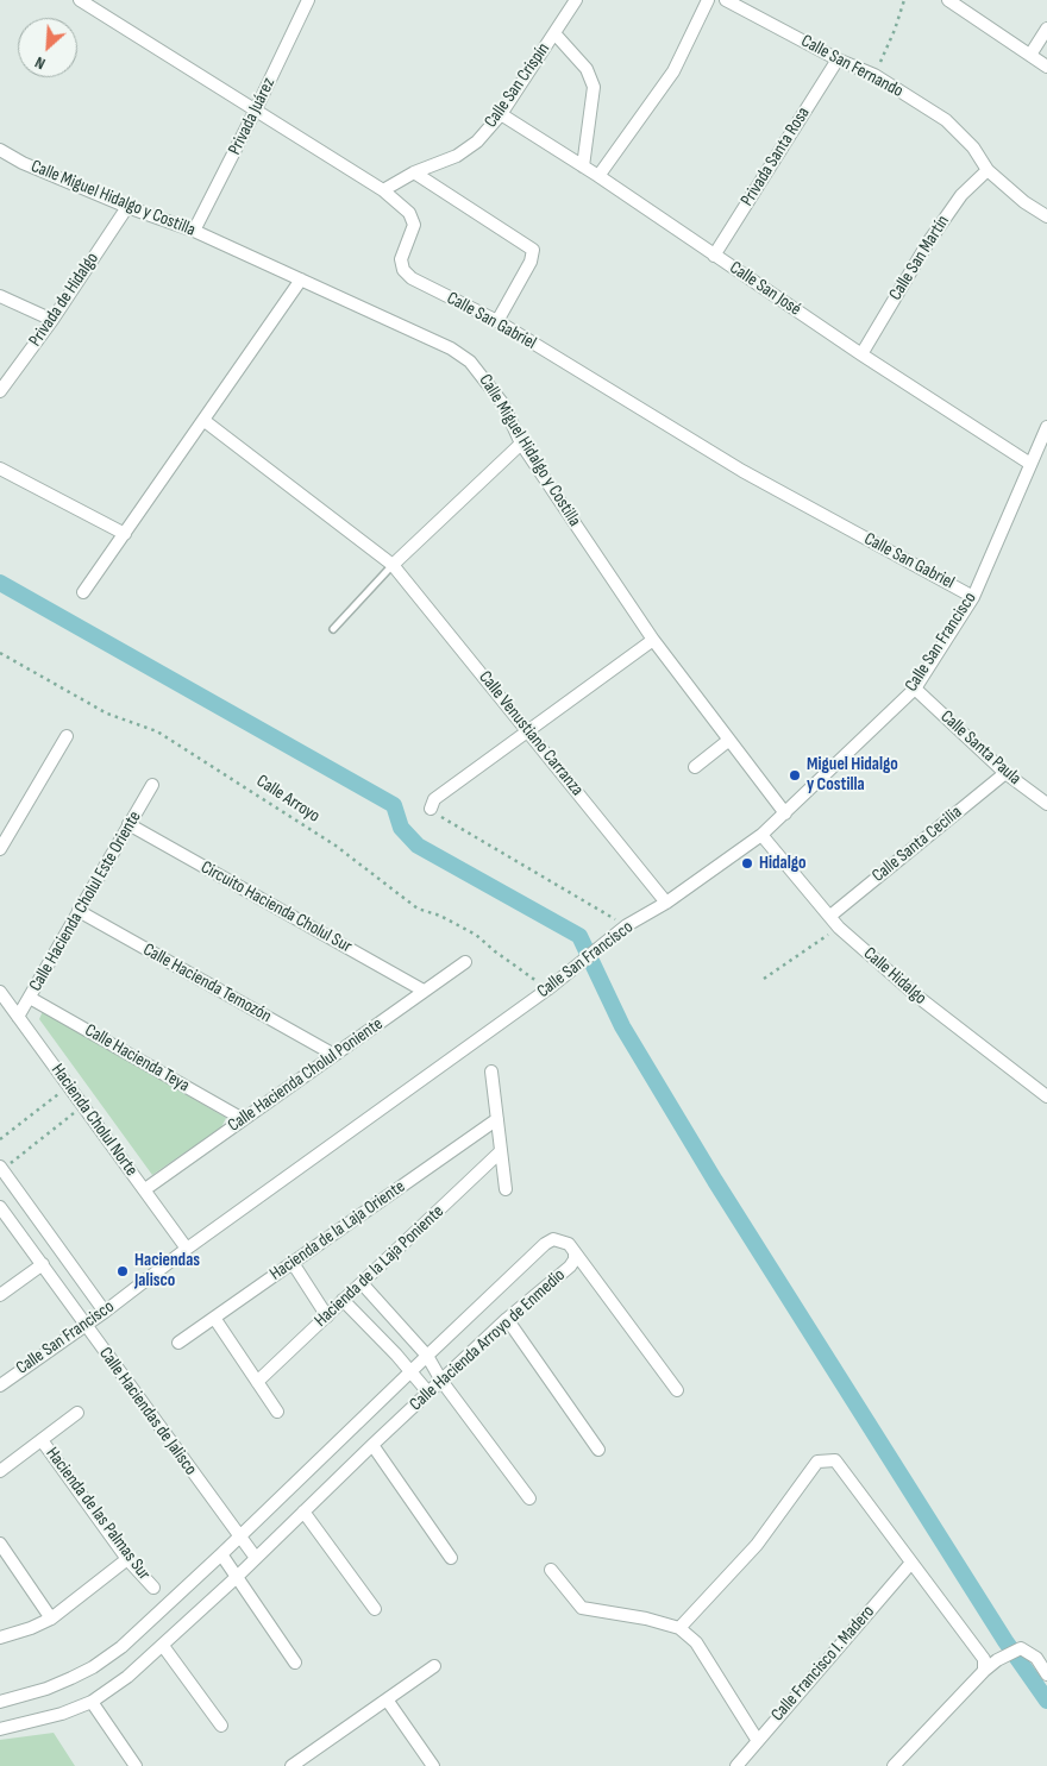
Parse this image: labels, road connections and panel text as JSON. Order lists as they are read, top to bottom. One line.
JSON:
{"streets":{"street":["Calle San Fernando","Calle San Crispín","Privada Juárez","Privada Santa Rosa","Calle Miguel Hidalgo y Costilla","Calle San Martín","Calle San José","Privada de Hidalgo","Calle San Gabriel","Calle San Francisco","Calle Venustiano Carranza","Calle Santa Paula","Calle Santa Cecilia","Calle Hacienda Cholul Este Oriente","Circuito Hacienda Cholul Sur","Calle Hidalgo","Calle Hacienda Temozón","Calle Hacienda Teya","Calle Hacienda Cholul Poniente","Hacienda Cholul Norte","Hacienda de la Laja Oriente","Hacienda de la Laja Poniente","Calle Hacienda Arroyo de Enmedio","Calle Haciendas de Jalisco","Hacienda de las Palmas Sur","Calle Francisco I. Madero"],"path":["Calle Arroyo"]},"crossings":[["Calle San Fernando","Privada Santa Rosa"],["Calle San Fernando","Calle San Martín"],["Calle San Crispín","Calle San José"],["Calle San Crispín","Calle San Gabriel"],["Privada Juárez","Calle Miguel Hidalgo y Costilla"],["Privada Juárez","Calle San Gabriel"],["Privada Santa Rosa","Calle San José"],["Calle Miguel Hidalgo y Costilla","Privada de Hidalgo"],["Calle Miguel Hidalgo y Costilla","Calle San Francisco"],["Calle San Martín","Calle San José"],["Calle San José","Calle San Francisco"],["Calle San Gabriel","Calle San Francisco"],["Calle San Francisco","Calle Venustiano Carranza"],["Calle San Francisco","Calle Santa Paula"],["Calle San Francisco","Calle Arroyo"],["Calle San Francisco","Calle Hidalgo"],["Calle San Francisco","Hacienda Cholul Norte"],["Calle San Francisco","Calle Haciendas de Jalisco"],["Calle Santa Paula","Calle Santa Cecilia"],["Calle Santa Cecilia","Calle Hidalgo"],["Calle Hacienda Cholul Este Oriente","Circuito Hacienda Cholul Sur"],["Calle Hacienda Cholul Este Oriente","Calle Hacienda Temozón"],["Calle Hacienda Cholul Este Oriente","Calle Hacienda Teya"],["Calle Hacienda Cholul Este Oriente","Hacienda Cholul Norte"],["Circuito Hacienda Cholul Sur","Calle Hacienda Cholul Poniente"],["Calle Hacienda Temozón","Calle Hacienda Cholul Poniente"],["Calle Hacienda Teya","Calle Hacienda Cholul Poniente"],["Calle Hacienda Cholul Poniente","Hacienda Cholul Norte"],["Calle Hacienda Arroyo de Enmedio","Calle Haciendas de Jalisco"]],"places":["Miguel Hidalgo y Costilla","Hidalgo","Haciendas Jalisco"],"north":"bottom left"}
